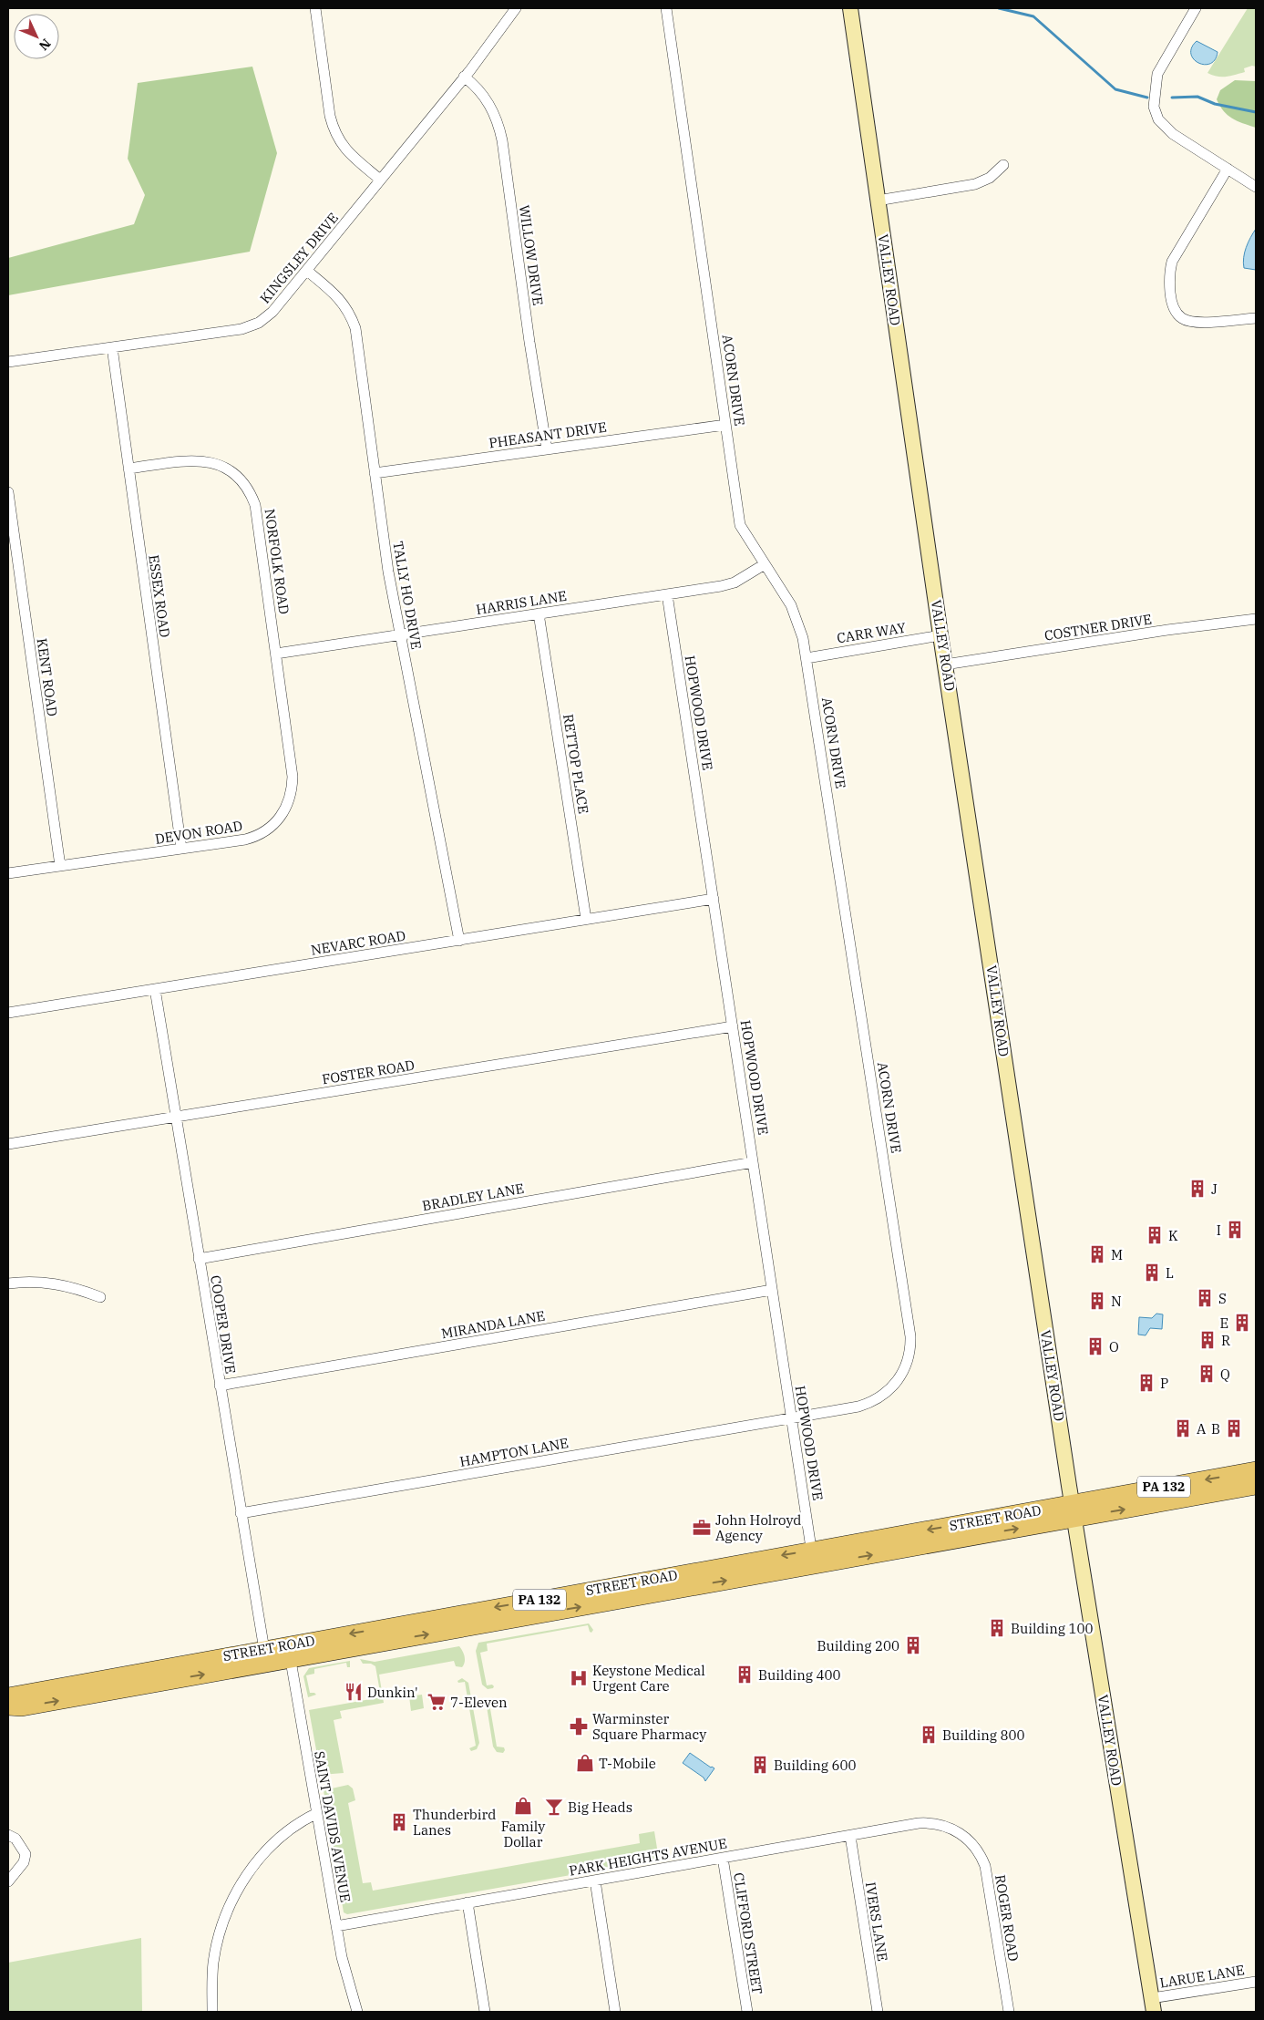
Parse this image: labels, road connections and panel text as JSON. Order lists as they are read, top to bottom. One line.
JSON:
{"streets":{"main road":["PA 132","STREET ROAD"],"street":["WILLOW DRIVE","KINGSLEY DRIVE","VALLEY ROAD","ACORN DRIVE","PHEASANT DRIVE","NORFOLK ROAD","TALLY HO DRIVE","ESSEX ROAD","HARRIS LANE","COSTNER DRIVE","CARR WAY","KENT ROAD","HOPWOOD DRIVE","RETTOP PLACE","DEVON ROAD","NEVARC ROAD","FOSTER ROAD","BRADLEY LANE","COOPER DRIVE","MIRANDA LANE","HAMPTON LANE","SAINT DAVIDS AVENUE","PARK HEIGHTS AVENUE","ROGER ROAD","IVERS LANE","CLIFFORD STREET","LARUE LANE"]},"crossings":[["WILLOW DRIVE","KINGSLEY DRIVE"],["WILLOW DRIVE","PHEASANT DRIVE"],["KINGSLEY DRIVE","TALLY HO DRIVE"],["KINGSLEY DRIVE","ESSEX ROAD"],["VALLEY ROAD","COSTNER DRIVE"],["VALLEY ROAD","CARR WAY"],["VALLEY ROAD","STREET ROAD"],["VALLEY ROAD","LARUE LANE"],["ACORN DRIVE","PHEASANT DRIVE"],["ACORN DRIVE","HARRIS LANE"],["ACORN DRIVE","CARR WAY"],["ACORN DRIVE","HOPWOOD DRIVE"],["ACORN DRIVE","HAMPTON LANE"],["PHEASANT DRIVE","TALLY HO DRIVE"],["NORFOLK ROAD","ESSEX ROAD"],["NORFOLK ROAD","HARRIS LANE"],["NORFOLK ROAD","DEVON ROAD"],["TALLY HO DRIVE","HARRIS LANE"],["TALLY HO DRIVE","NEVARC ROAD"],["ESSEX ROAD","DEVON ROAD"],["HARRIS LANE","HOPWOOD DRIVE"],["HARRIS LANE","RETTOP PLACE"],["KENT ROAD","DEVON ROAD"],["HOPWOOD DRIVE","NEVARC ROAD"],["HOPWOOD DRIVE","FOSTER ROAD"],["HOPWOOD DRIVE","BRADLEY LANE"],["HOPWOOD DRIVE","MIRANDA LANE"],["HOPWOOD DRIVE","HAMPTON LANE"],["HOPWOOD DRIVE","STREET ROAD"],["RETTOP PLACE","NEVARC ROAD"],["NEVARC ROAD","COOPER DRIVE"],["FOSTER ROAD","COOPER DRIVE"],["BRADLEY LANE","COOPER DRIVE"],["COOPER DRIVE","MIRANDA LANE"],["COOPER DRIVE","HAMPTON LANE"],["COOPER DRIVE","STREET ROAD"],["STREET ROAD","SAINT DAVIDS AVENUE"],["SAINT DAVIDS AVENUE","PARK HEIGHTS AVENUE"],["PARK HEIGHTS AVENUE","ROGER ROAD"],["PARK HEIGHTS AVENUE","IVERS LANE"],["PARK HEIGHTS AVENUE","CLIFFORD STREET"]],"places":{"building":["J","I","K","M","L","S","N","E","R","O","Q","P","A","B","Building 100","Building 200","Building 400","Building 800","Building 600","Thunderbird Lanes"],"office":["John Holroyd Agency"],"hospital":["Keystone Medical Urgent Care"],"restaurant":["Dunkin'"],"supermarket":["7-Eleven"],"pharmacy":["Warminster Square Pharmacy"],"shop":["T-Mobile","Family Dollar"],"bar":["Big Heads"]},"north":"bottom right"}
